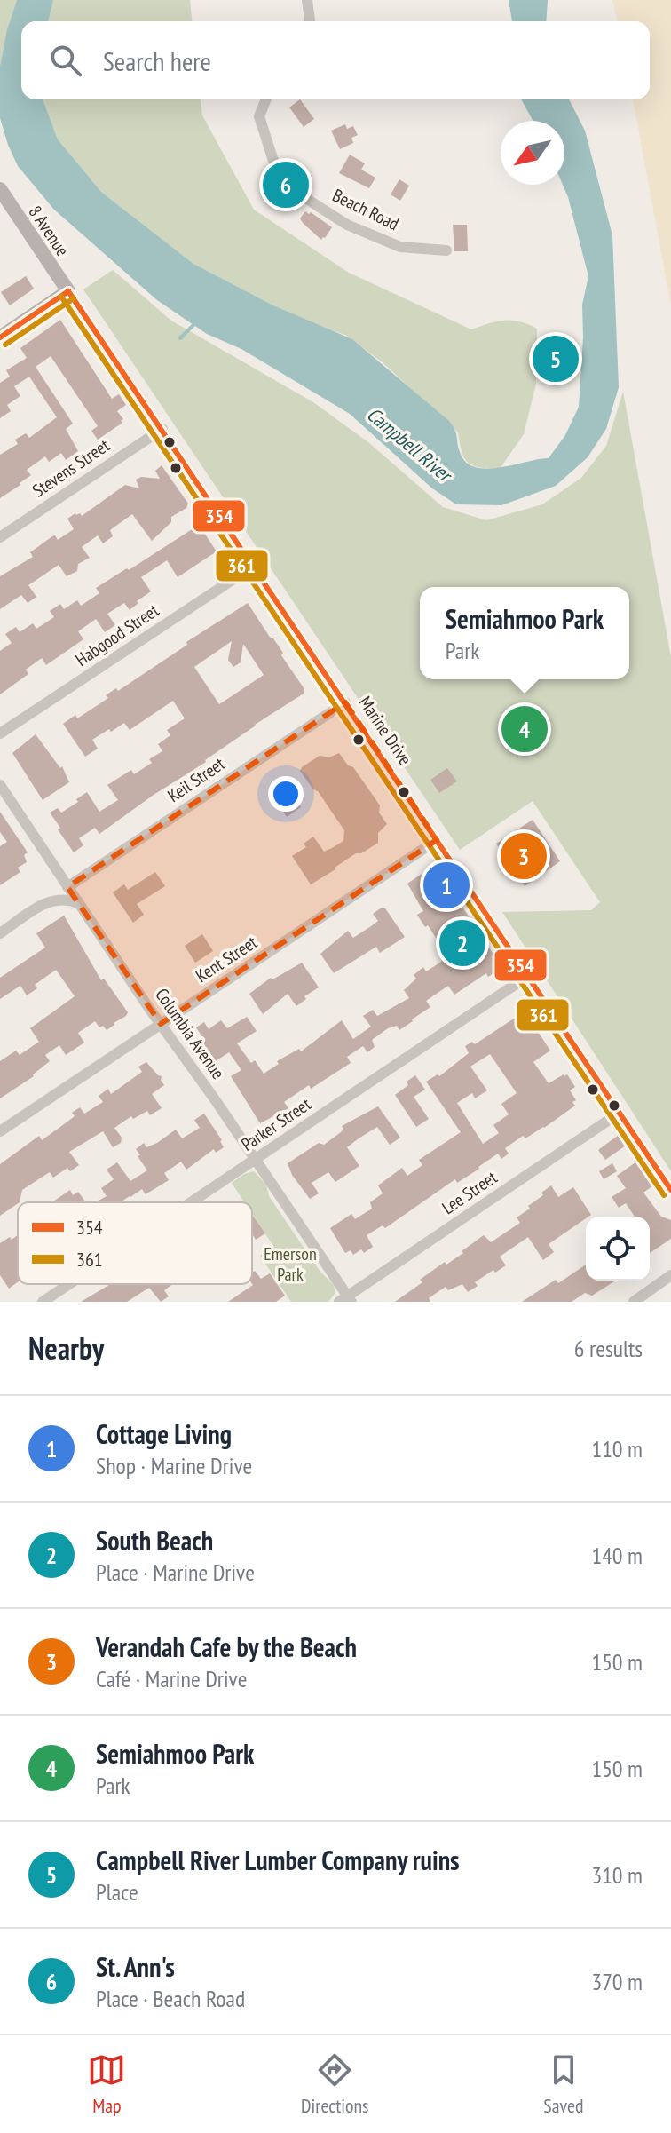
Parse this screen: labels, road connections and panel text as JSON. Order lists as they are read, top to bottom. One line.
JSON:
{"streets":{"main road":["8 Avenue"],"street":["Beach Road","Stevens Street","Habgood Street","Marine Drive","Keil Street","Kent Street","Columbia Avenue","Parker Street","Lee Street"]},"crossings":[["8 Avenue","Marine Drive"],["Stevens Street","Marine Drive"],["Habgood Street","Marine Drive"],["Marine Drive","Keil Street"],["Marine Drive","Kent Street"],["Marine Drive","Parker Street"],["Marine Drive","Lee Street"],["Keil Street","Columbia Avenue"],["Kent Street","Columbia Avenue"],["Columbia Avenue","Parker Street"],["Columbia Avenue","Lee Street"]],"water":["Campbell River"],"parks":["Emerson Park"],"lines":["transit line 354","transit line 361"],"legend":["354","361"],"north":"bottom left","page":{"search":"Search here","pins":["6","5","4","3","1","2"],"popup":["Semiahmoo Park","Park"],"heading":["Nearby","6 results"],"list":[{"mark":"1","name":"Cottage Living","note":"Shop · Marine Drive","value":"110 m"},{"mark":"2","name":"South Beach","note":"Place · Marine Drive","value":"140 m"},{"mark":"3","name":"Verandah Cafe by the Beach","note":"Café · Marine Drive","value":"150 m"},{"mark":"4","name":"Semiahmoo Park","note":"Park","value":"150 m"},{"mark":"5","name":"Campbell River Lumber Company ruins","note":"Place","value":"310 m"},{"mark":"6","name":"St. Ann's","note":"Place · Beach Road","value":"370 m"}],"nav":["Map","Directions","Saved"]}}
